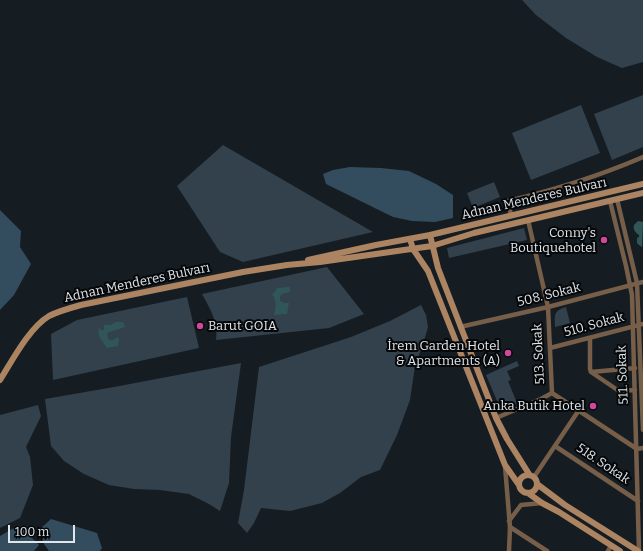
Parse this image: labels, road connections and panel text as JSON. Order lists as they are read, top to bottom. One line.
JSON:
{"streets":{"main road":["Adnan Menderes Bulvarı"],"street":["508. Sokak","510. Sokak","513. Sokak","511. Sokak","518. Sokak"]},"crossings":[["Adnan Menderes Bulvarı","513. Sokak"],["Adnan Menderes Bulvarı","511. Sokak"],["508. Sokak","513. Sokak"],["508. Sokak","511. Sokak"],["510. Sokak","513. Sokak"],["510. Sokak","511. Sokak"],["511. Sokak","518. Sokak"]],"places":["Conny's Boutiquehotel","Barut GOIA","İrem Garden Hotel & Apartments (A)","Anka Butik Hotel"],"scale_bar":"100 m"}
